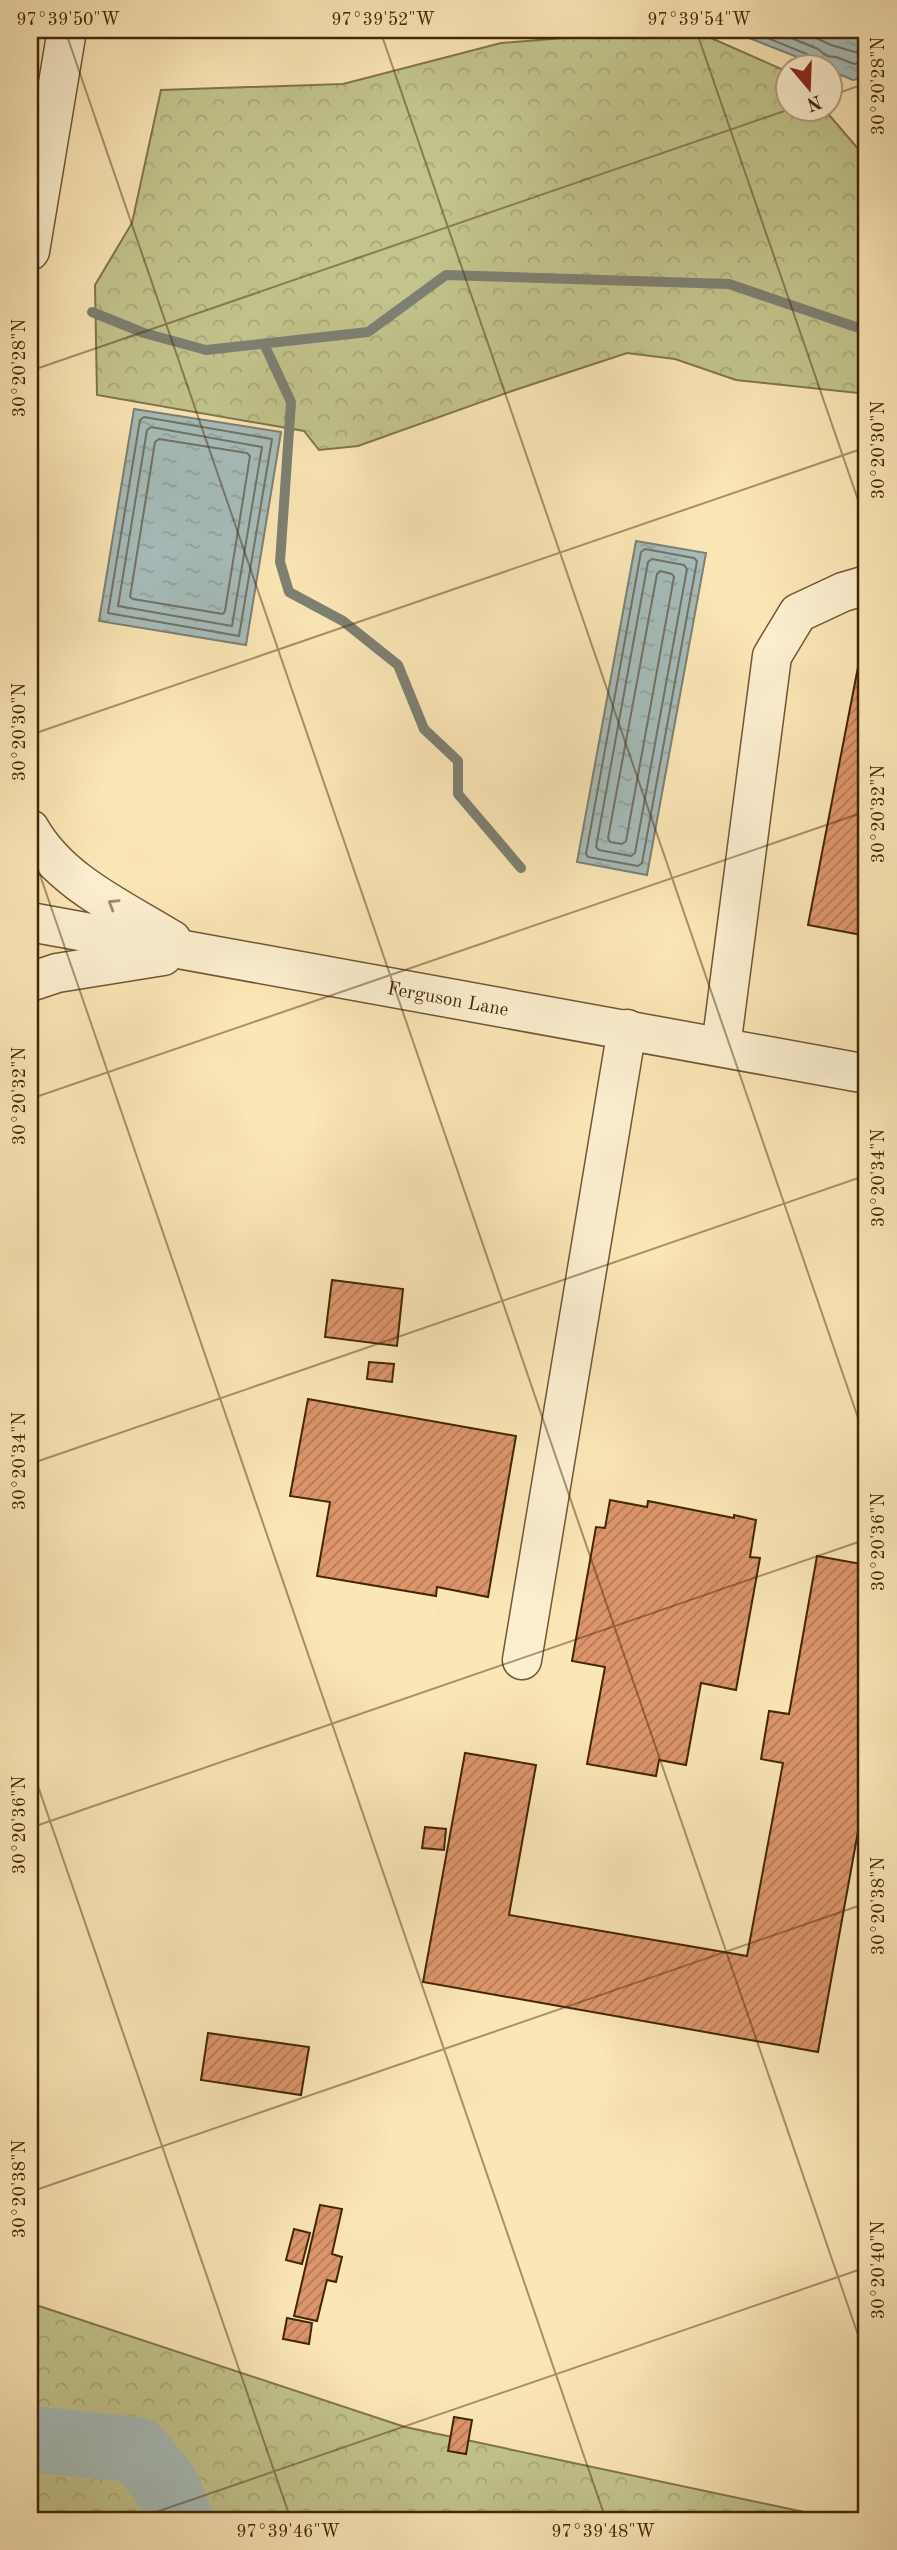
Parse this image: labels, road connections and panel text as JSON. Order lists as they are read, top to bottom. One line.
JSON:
{"streets":{"street":["Ferguson Lane"]},"north":"bottom","coordinates":["97°39'50\"W","97°39'52\"W","97°39'54\"W","30°20'28\"N","30°20'30\"N","30°20'32\"N","30°20'34\"N","30°20'36\"N","30°20'38\"N","30°20'40\"N","97°39'46\"W","97°39'48\"W"]}
